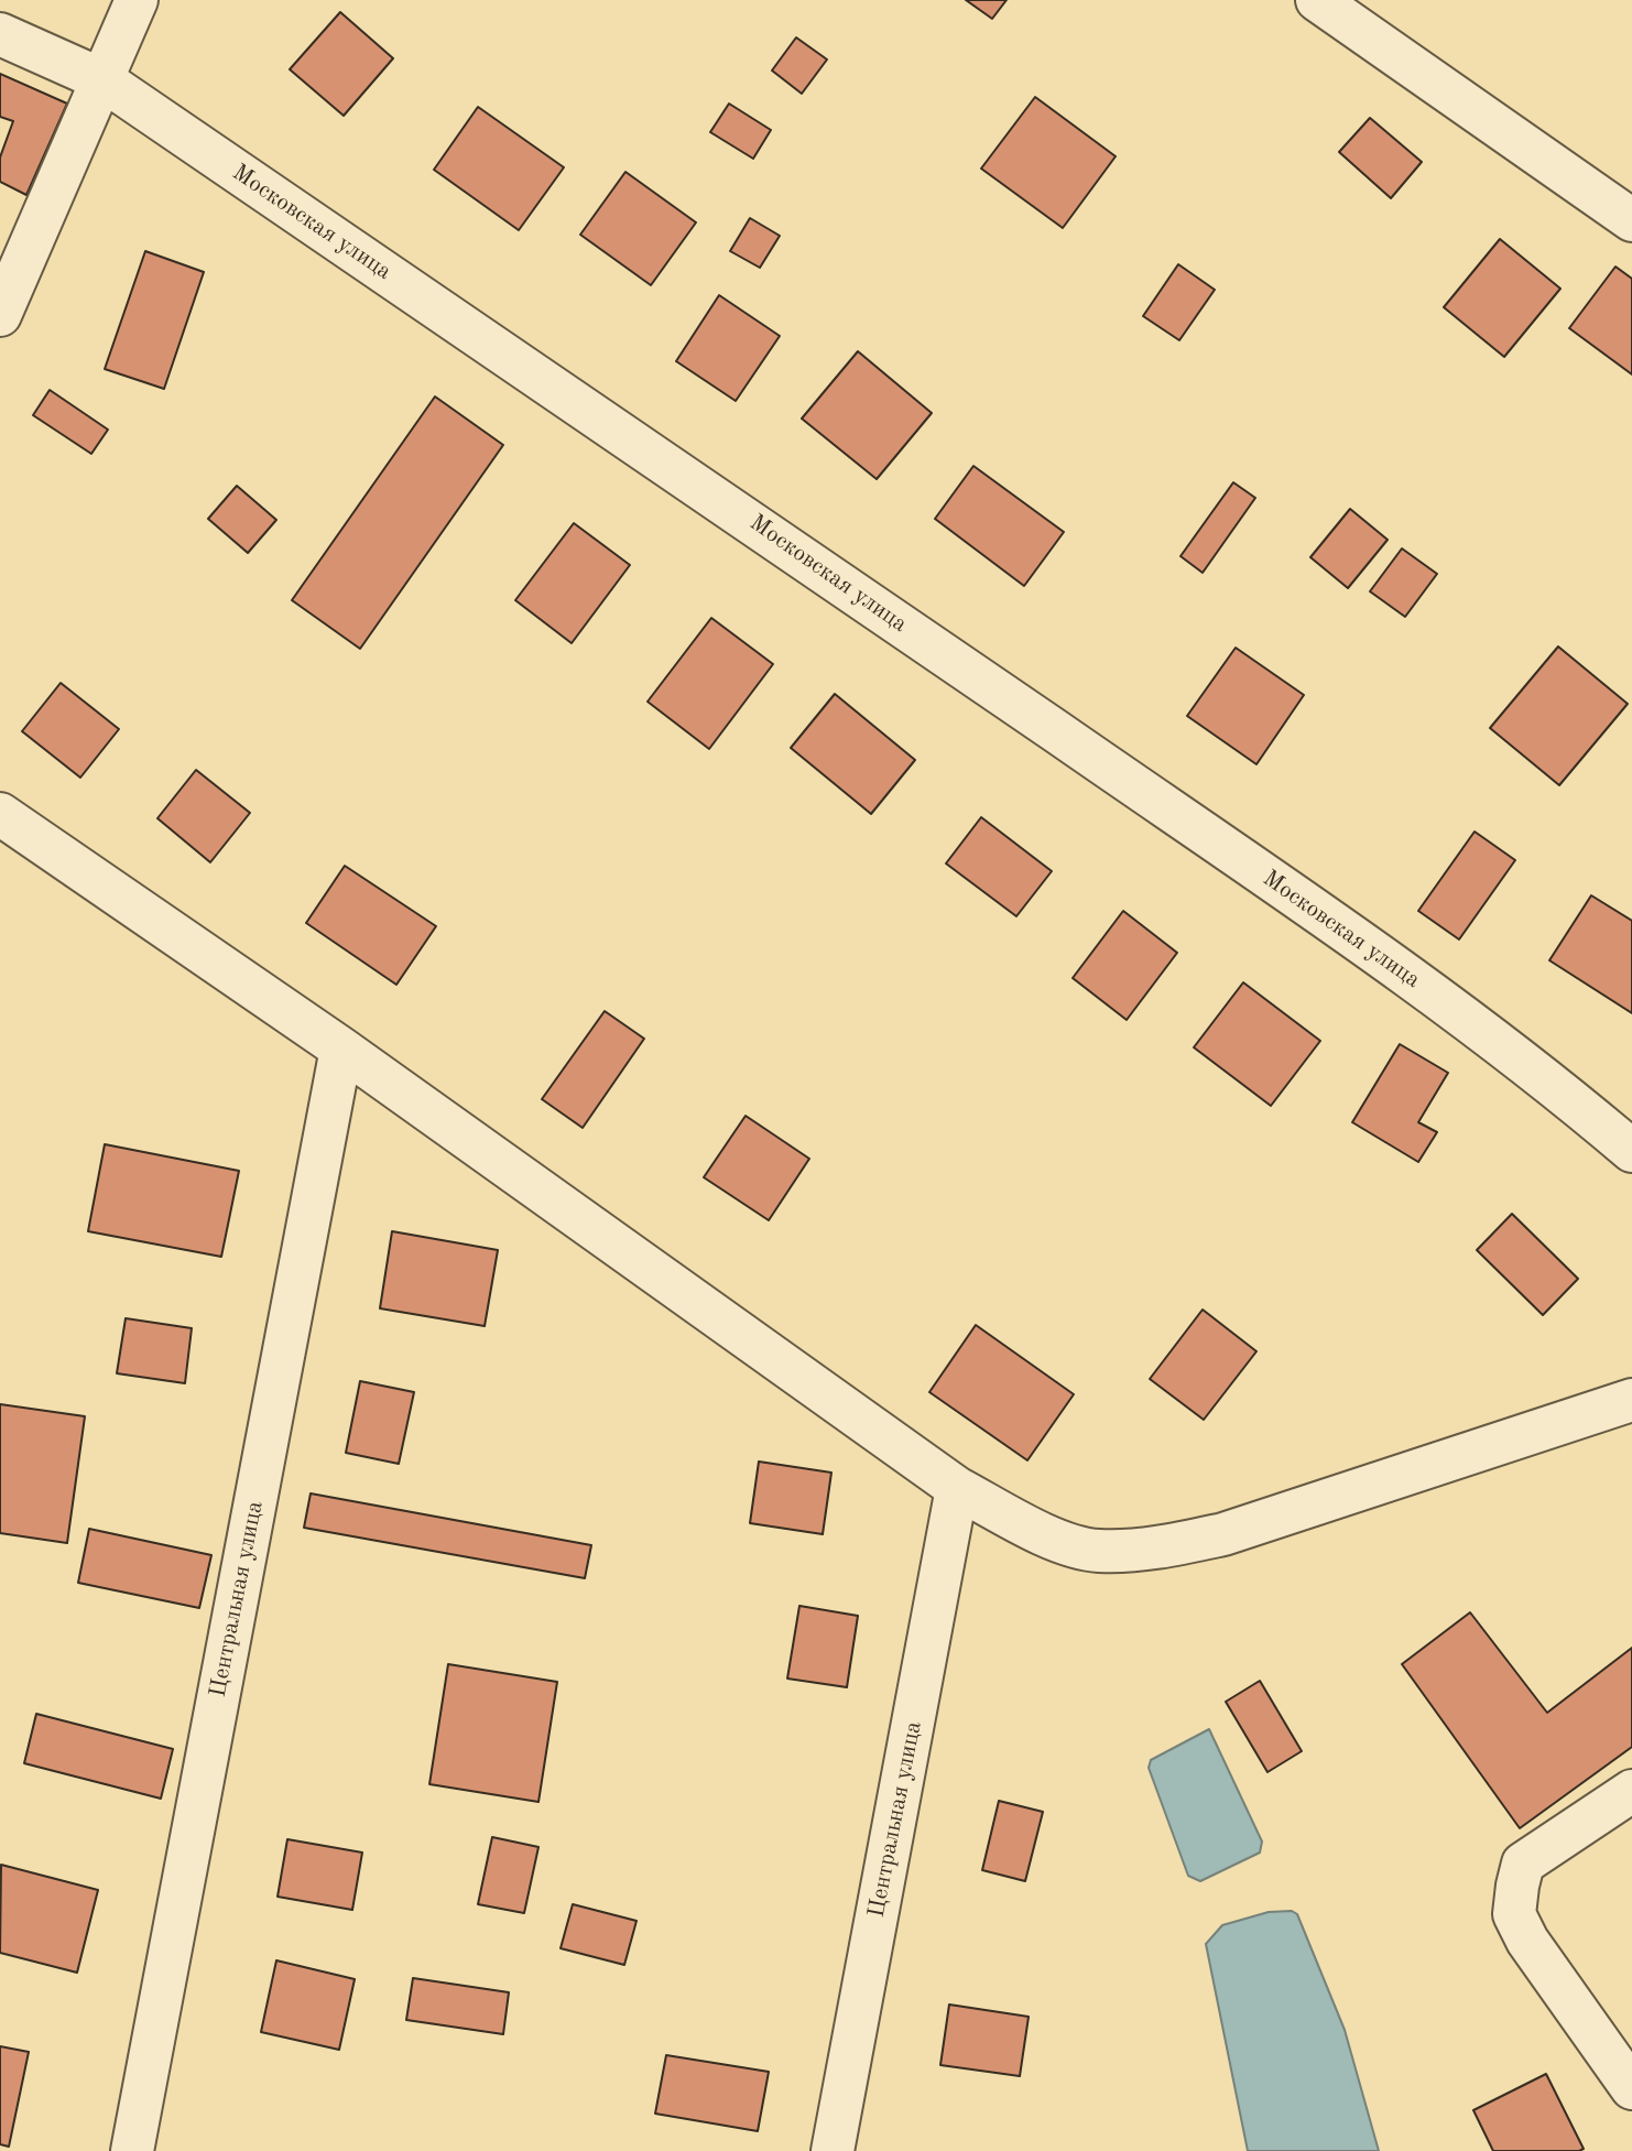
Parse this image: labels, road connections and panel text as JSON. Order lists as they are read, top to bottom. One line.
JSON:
{"streets":{"street":["Московская улица","Центральная улица"]}}
